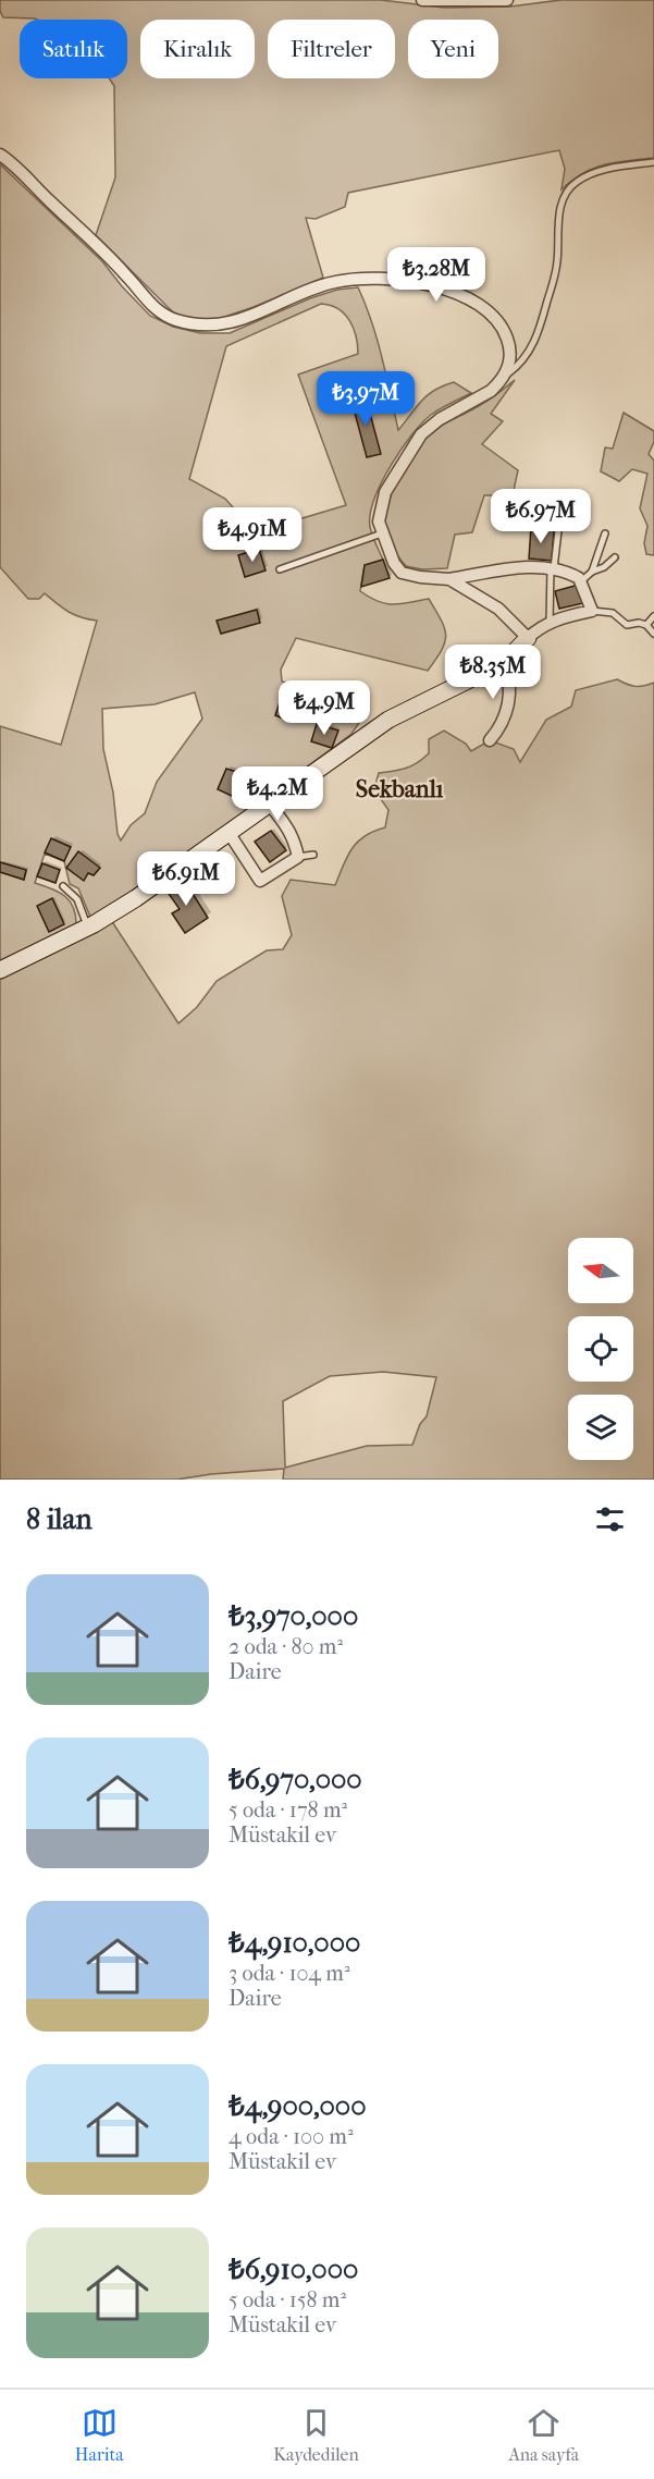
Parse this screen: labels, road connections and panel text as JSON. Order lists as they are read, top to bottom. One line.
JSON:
{"districts":["Sekbanlı"],"north":"left","page":{"chip":["Satılık","Kiralık","Filtreler","Yeni"],"price":["₺3.28M","₺3.97M","₺6.97M","₺4.91M","₺8.35M","₺4.9M","₺4.2M","₺6.91M"],"heading":"8 ilan","list":[{"name":"₺3,970,000","note":"2 oda · 80 m² · Daire"},{"name":"₺6,970,000","note":"5 oda · 178 m² · Müstakil ev"},{"name":"₺4,910,000","note":"3 oda · 104 m² · Daire"},{"name":"₺4,900,000","note":"4 oda · 100 m² · Müstakil ev"},{"name":"₺6,910,000","note":"5 oda · 158 m² · Müstakil ev"}],"tabs":["Harita","Kaydedilen","Ana sayfa"]}}
